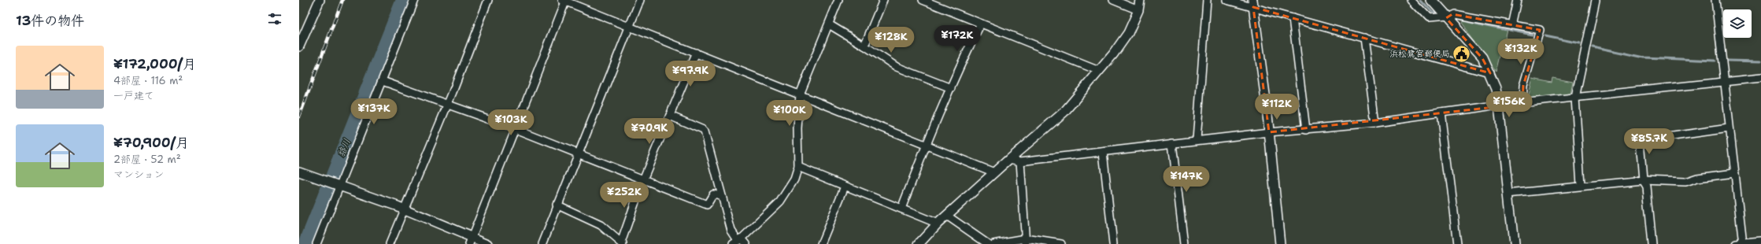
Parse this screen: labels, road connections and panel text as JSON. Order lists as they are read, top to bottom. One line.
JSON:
{"water":["貉川"],"places":{"public building":["浜松鷺宮郵便局"]},"page":{"heading":"13件の物件","price":["¥172K","¥128K","¥132K","¥97.9K","¥156K","¥112K","¥137K","¥100K","¥103K","¥70.9K","¥85.7K","¥147K","¥252K"],"list":[{"name":"¥172,000/月","note":"4部屋 · 116 m² · 一戸建て"},{"name":"¥70,900/月","note":"2部屋 · 52 m² · マンション"}]}}
